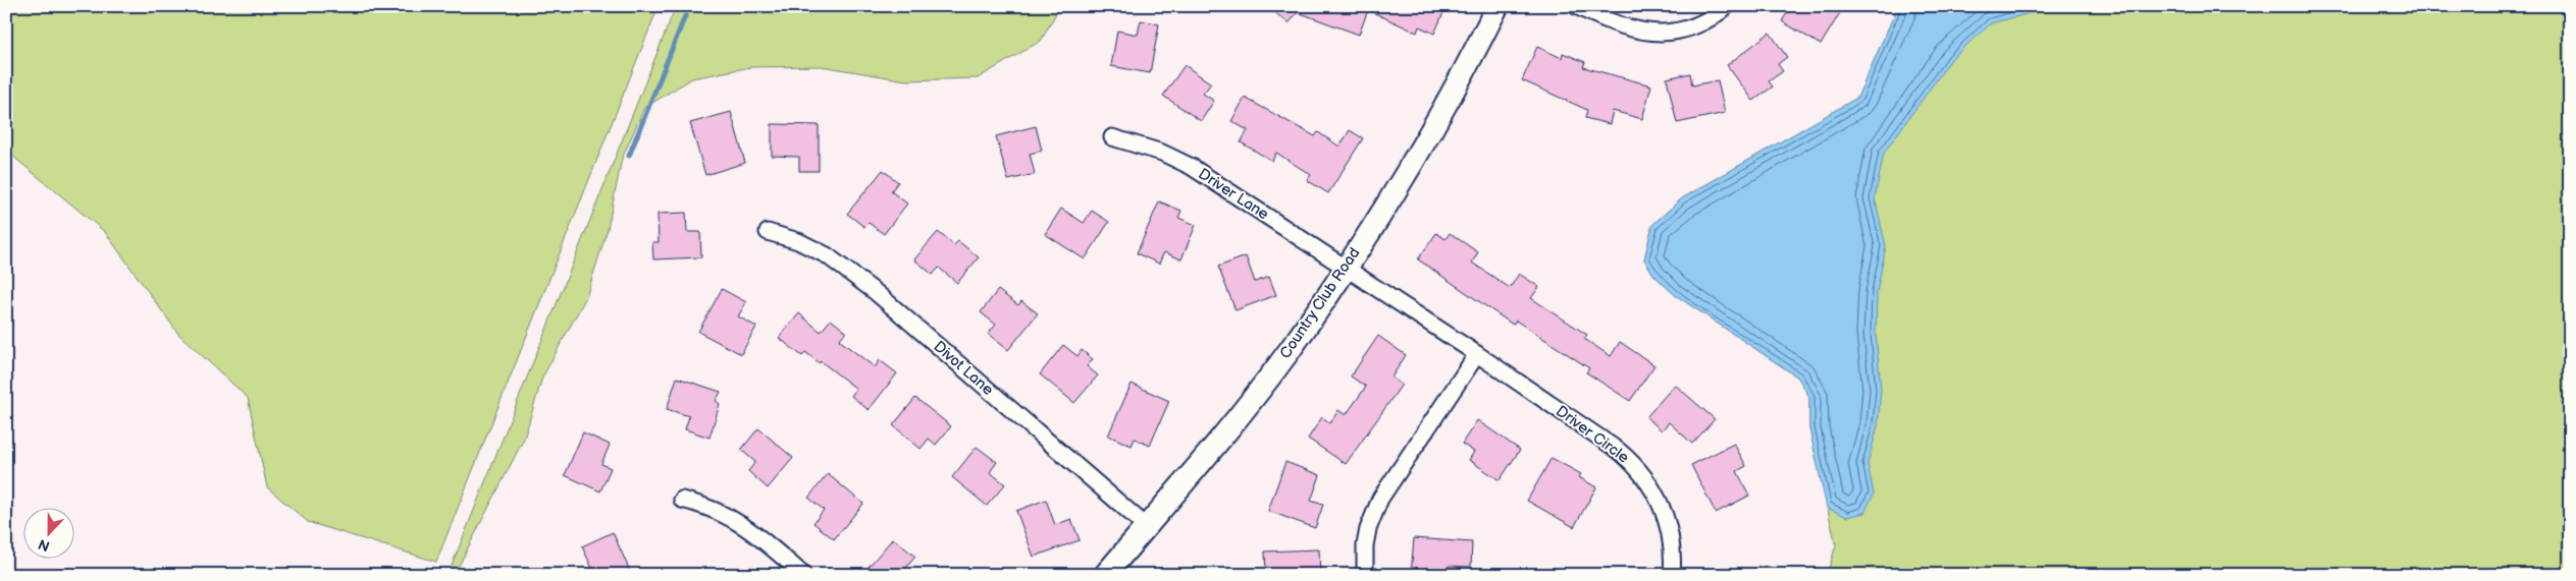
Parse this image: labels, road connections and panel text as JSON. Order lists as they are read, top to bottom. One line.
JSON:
{"streets":{"street":["Driver Lane","Country Club Road","Divot Lane","Driver Circle"]},"crossings":[["Driver Lane","Country Club Road"],["Driver Lane","Driver Circle"],["Country Club Road","Divot Lane"],["Country Club Road","Driver Circle"]],"north":"bottom"}
